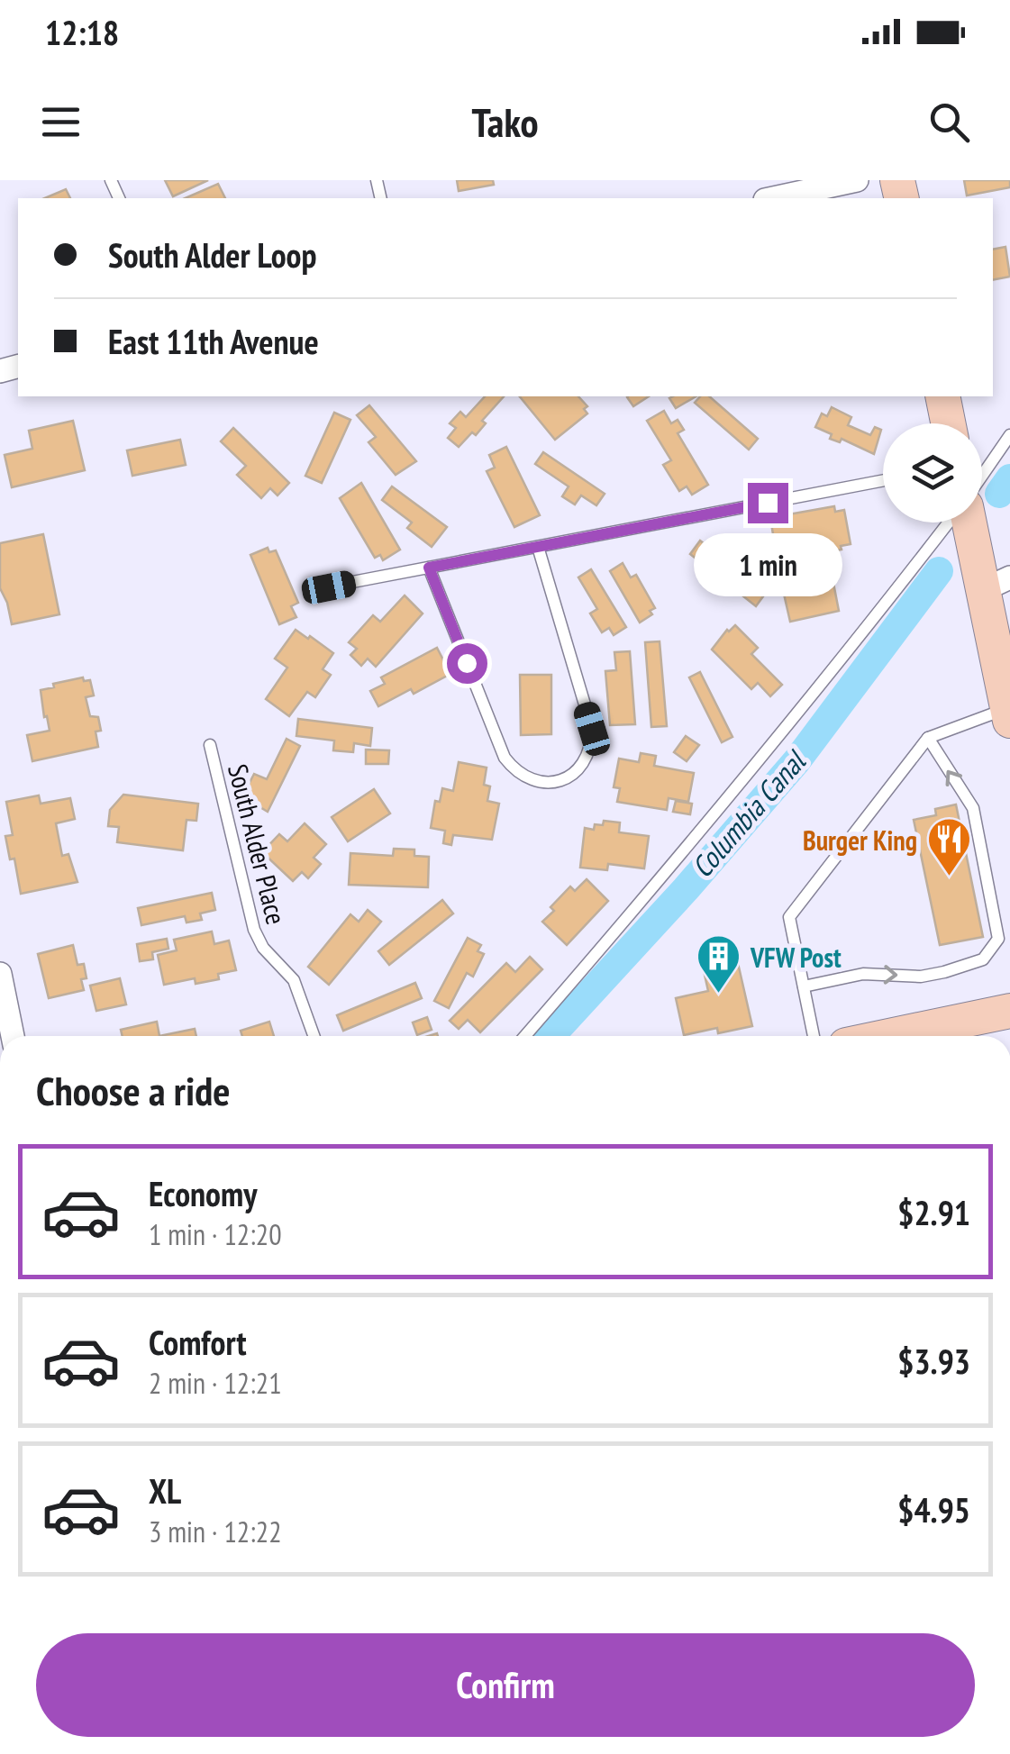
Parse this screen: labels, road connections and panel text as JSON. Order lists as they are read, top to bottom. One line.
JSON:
{"streets":{"lane":["South Alder Place"]},"water":["Columbia Canal"],"places":{"restaurant":["Burger King"],"building":["VFW Post"]},"page":{"status":"12:18","header":"Tako","banner":["South Alder Loop","East 11th Avenue"],"bubble":"1 min","heading":"Choose a ride","list":[{"name":"Economy","note":"1 min · 12:20","value":"$2.91"},{"name":"Comfort","note":"2 min · 12:21","value":"$3.93"},{"name":"XL","note":"3 min · 12:22","value":"$4.95"}],"buttons":"Confirm"}}
